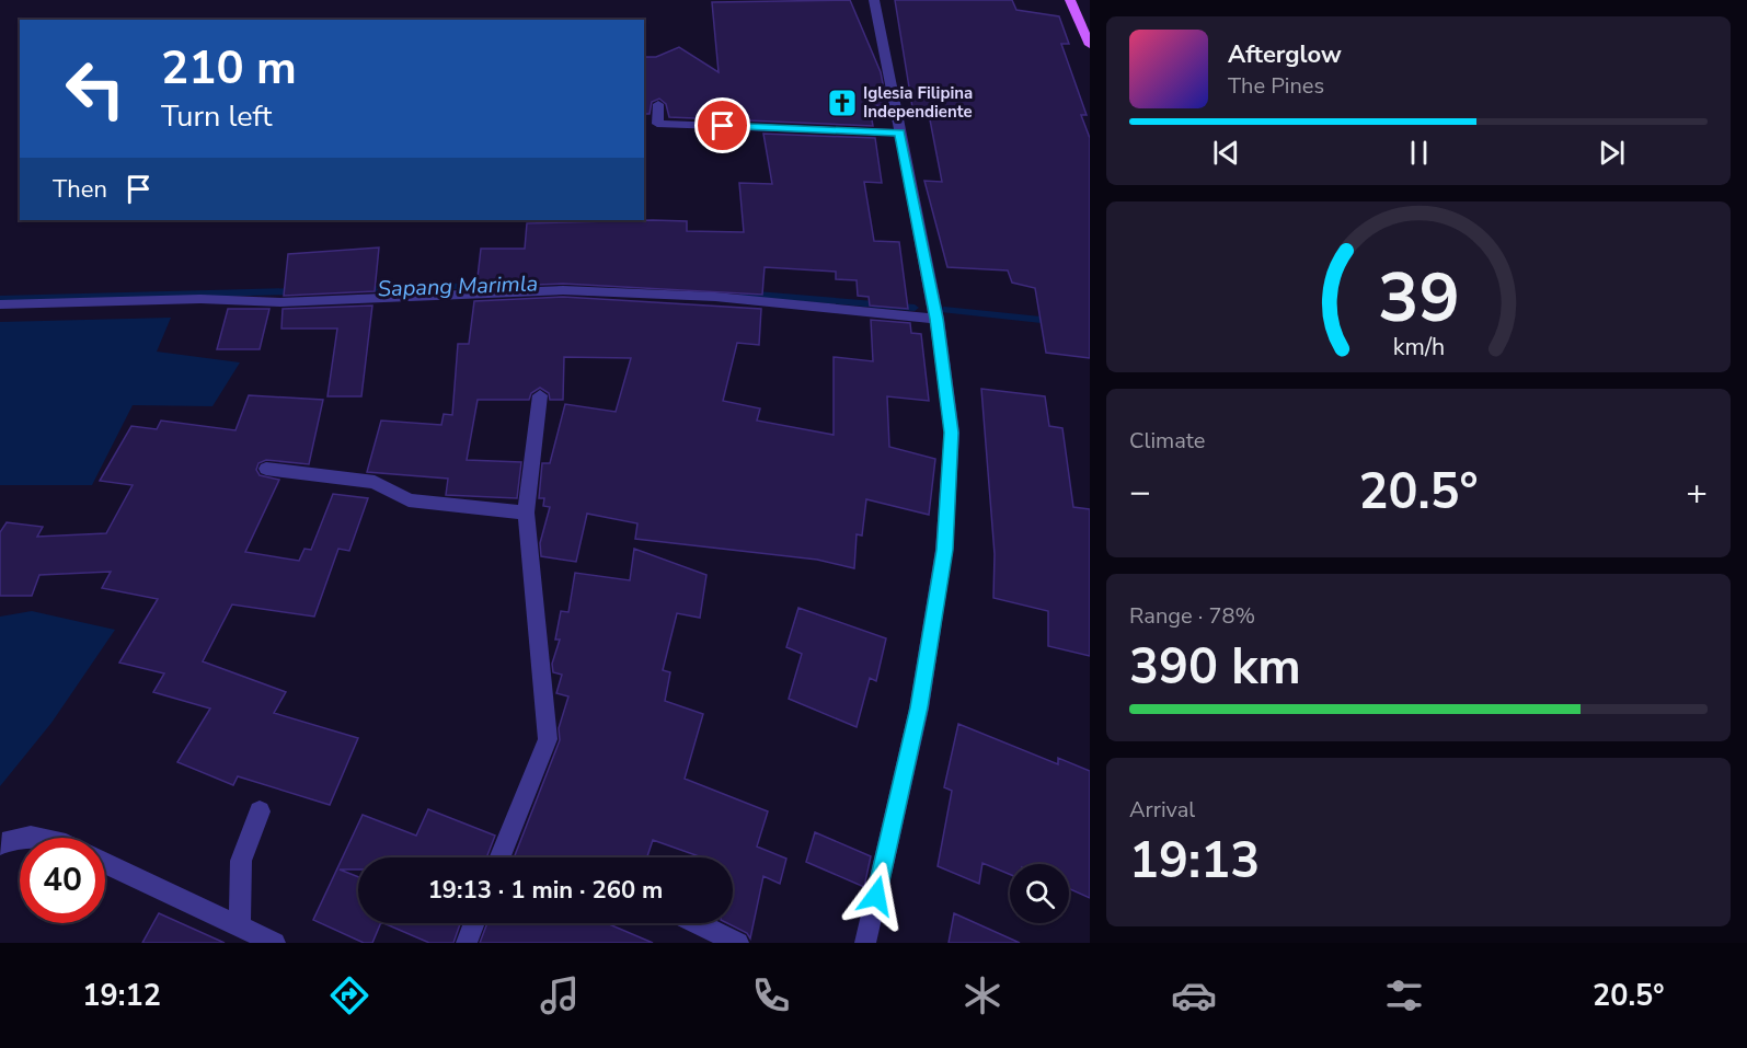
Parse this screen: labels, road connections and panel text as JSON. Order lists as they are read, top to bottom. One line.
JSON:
{"water":["Sapang Marimla"],"places":{"church":["Iglesia Filipina Independiente"]},"page":{"turn":["210 m","Turn left"],"song":["Afterglow","The Pines"],"then":"Then","tile":["Climate",["Range · 78%","390 km"],["Arrival","19:13"]],"heat":["−","20.5°","+"],"limit":"40","trip":"19:13 · 1 min · 260 m","tabs":["19:12","20.5°"],"gauge":["39","km/h"]}}
